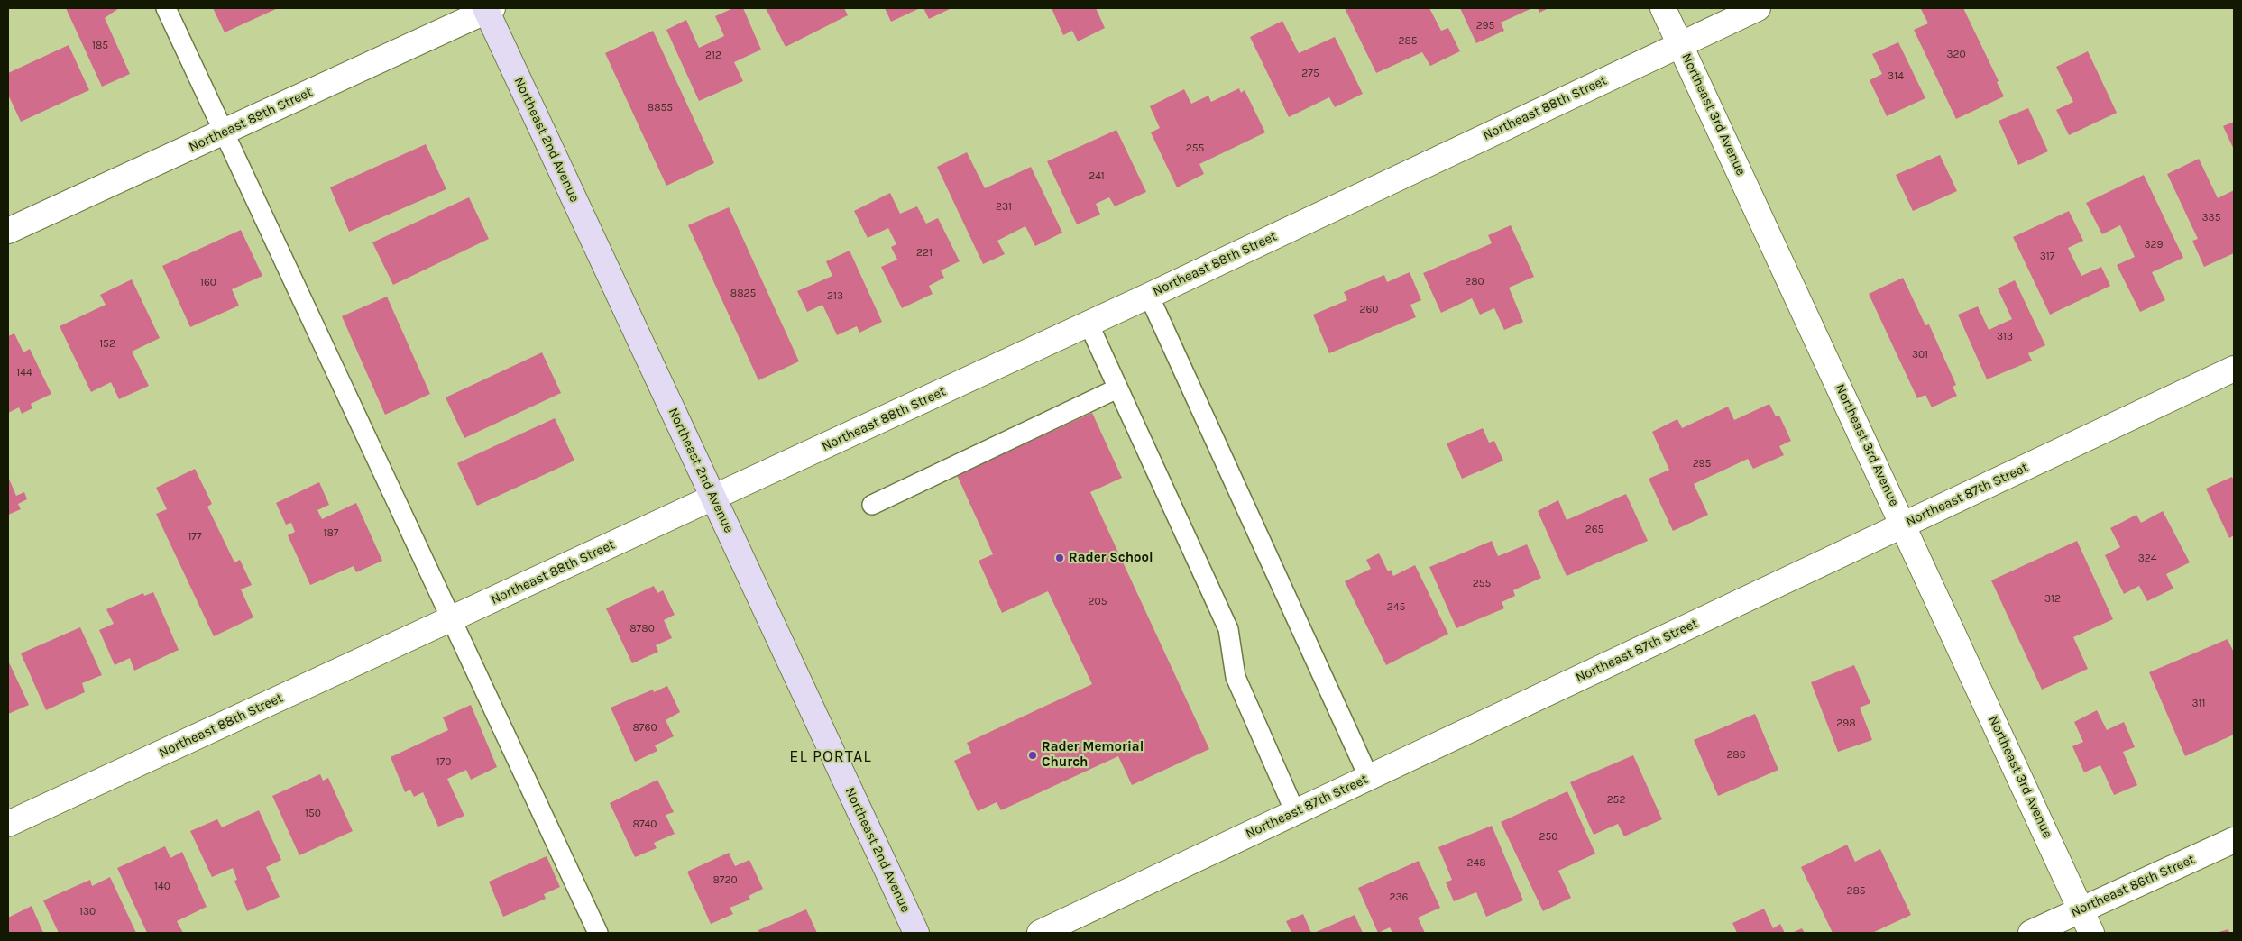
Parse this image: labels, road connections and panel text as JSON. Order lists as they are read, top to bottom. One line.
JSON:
{"streets":{"main road":["Northeast 2nd Avenue"],"street":["Northeast 88th Street","Northeast 3rd Avenue","Northeast 89th Street","Northeast 87th Street","Northeast 86th Street"]},"crossings":[["Northeast 88th Street","Northeast 3rd Avenue"],["Northeast 88th Street","Northeast 2nd Avenue"],["Northeast 3rd Avenue","Northeast 87th Street"],["Northeast 3rd Avenue","Northeast 86th Street"],["Northeast 89th Street","Northeast 2nd Avenue"]],"districts":["EL PORTAL"],"places":["Rader School","Rader Memorial Church"],"house_numbers":["295","285","185","320","212","275","314","8855","255","241","231","335","329","221","317","280","160","8825","213","260","313","152","301","144","295","265","187","177","324","255","312","205","245","8780","311","298","8760","286","170","252","150","8740","250","248","8720","140","285","236","130"]}
